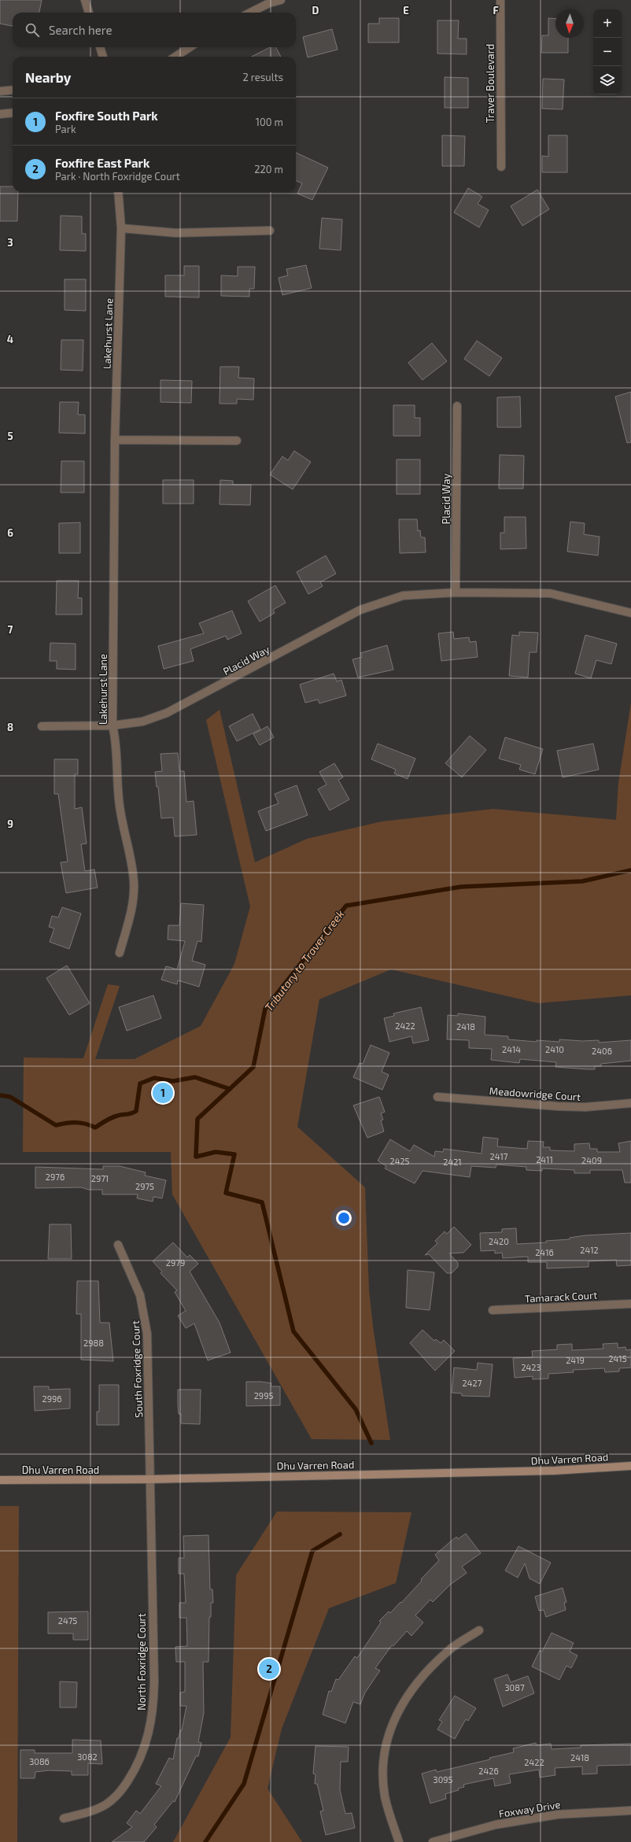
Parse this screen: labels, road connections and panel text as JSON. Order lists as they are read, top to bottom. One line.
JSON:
{"streets":{"main road":["Dhu Varren Road"],"street":["Traver Boulevard","Lakehurst Lane","Placid Way","Meadowridge Court","Tamarack Court","South Foxridge Court","North Foxridge Court","Foxway Drive"]},"crossings":[["Lakehurst Lane","Placid Way"],["South Foxridge Court","Dhu Varren Road"],["South Foxridge Court","North Foxridge Court"],["Dhu Varren Road","North Foxridge Court"]],"water":["Tributary to Traver Creek"],"house_numbers":["2422","2418","2414","2410","2406","2417","2411","2409","2425","2421","2976","2971","2975","2420","2412","2416","2979","2988","2415","2419","2423","2427","2995","2996","2475","3087","3082","2418","3086","2422","2426","3095"],"north":"bottom","page":{"map_buttons":["+","−"],"search":"Search here","heading":["Nearby","2 results"],"list":[{"mark":"1","name":"Foxfire South Park","note":"Park","value":"100 m"},{"mark":"2","name":"Foxfire East Park","note":"Park · North Foxridge Court","value":"220 m"}],"pins":["1","2"]},"grid":{"columns":["D","E","F"],"rows":["3","4","5","6","7","8","9"]}}
